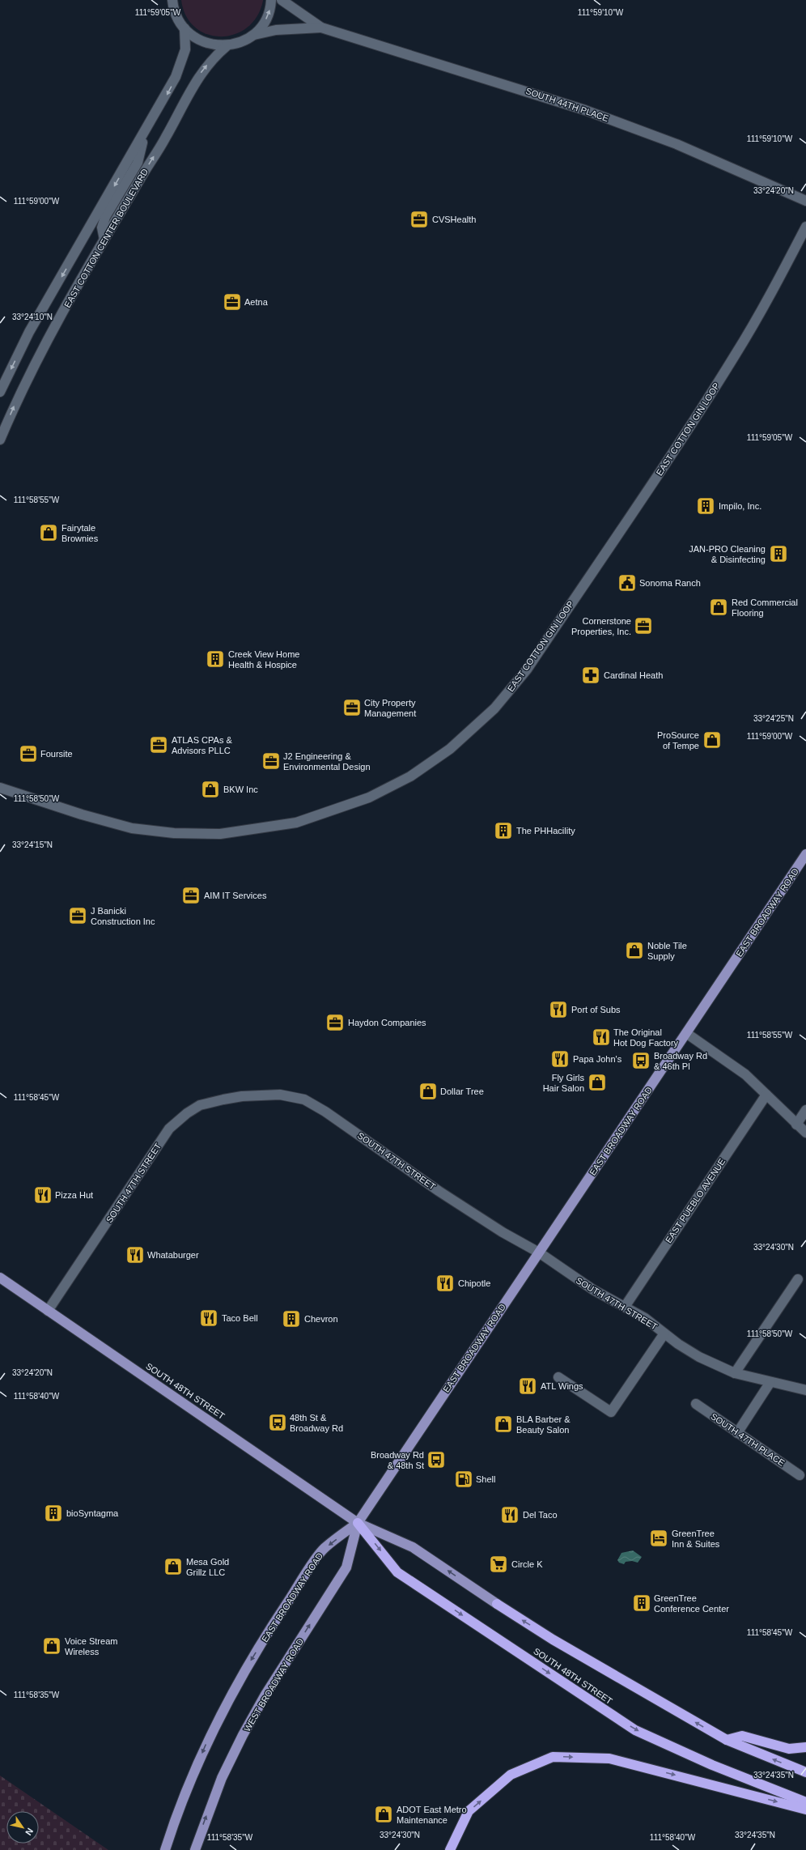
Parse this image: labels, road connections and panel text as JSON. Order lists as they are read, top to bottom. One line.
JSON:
{"streets":{"highway":["SOUTH 48TH STREET"],"main road":["EAST BROADWAY ROAD","WEST BROADWAY ROAD"],"street":["SOUTH 44TH PLACE","EAST COTTON CENTER BOULEVARD","EAST COTTON GIN LOOP","SOUTH 47TH STREET","EAST PUEBLO AVENUE","SOUTH 47TH PLACE"]},"crossings":[["SOUTH 44TH PLACE","EAST COTTON CENTER BOULEVARD"],["EAST BROADWAY ROAD","SOUTH 47TH STREET"],["EAST BROADWAY ROAD","SOUTH 48TH STREET"],["EAST BROADWAY ROAD","WEST BROADWAY ROAD"],["SOUTH 47TH STREET","EAST PUEBLO AVENUE"],["SOUTH 47TH STREET","SOUTH 48TH STREET"],["SOUTH 48TH STREET","WEST BROADWAY ROAD"]],"one_way":["WEST BROADWAY ROAD"],"places":{"office":["CVSHealth","Aetna","Cornerstone Properties, Inc.","City Property Management","ATLAS CPAs & Advisors PLLC","Foursite","J2 Engineering & Environmental Design","AIM IT Services","J Banicki Construction Inc","Haydon Companies"],"building":["Impilo, Inc.","JAN-PRO Cleaning & Disinfecting","Creek View Home Health & Hospice","The PHHacility","Chevron","bioSyntagma","GreenTree Conference Center"],"shop":["Fairytale Brownies","Red Commercial Flooring","ProSource of Tempe","BKW Inc","Noble Tile Supply","Fly Girls Hair Salon","Dollar Tree","BLA Barber & Beauty Salon","Mesa Gold Grillz LLC","Voice Stream Wireless","ADOT East Metro Maintenance"],"public building":["Sonoma Ranch"],"pharmacy":["Cardinal Heath"],"restaurant":["Port of Subs","The Original Hot Dog Factory","Papa John's","Pizza Hut","Whataburger","Chipotle","Taco Bell","ATL Wings","Del Taco"],"bus stop":["Broadway Rd & 46th Pl","48th St & Broadway Rd","Broadway Rd & 48th St"],"fuel station":["Shell"],"hotel":["GreenTree Inn & Suites"],"supermarket":["Circle K"]},"north":"bottom right","coordinates":["111°59'10\"W","111°59'05\"W","33°24'20\"N","111°59'00\"W","33°24'10\"N","111°58'55\"W","33°24'25\"N","111°58'50\"W","33°24'15\"N","111°58'45\"W","33°24'30\"N","111°58'40\"W","111°58'35\"W","33°24'35\"N"]}
